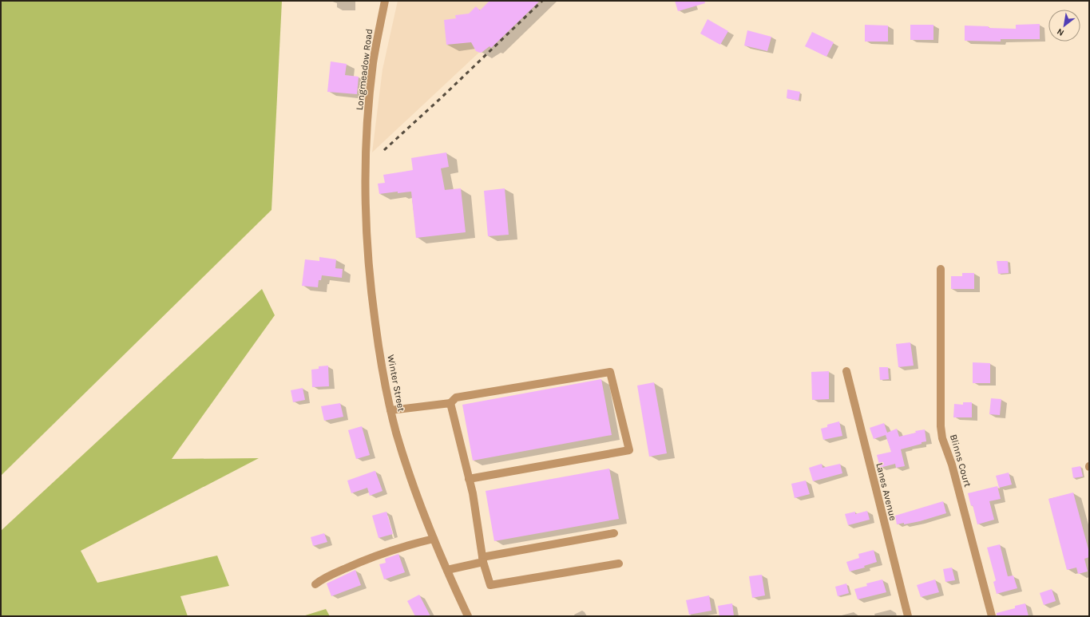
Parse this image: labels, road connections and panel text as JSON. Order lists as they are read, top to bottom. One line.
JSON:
{"streets":{"street":["Longmeadow Road","Winter Street","Blinns Court","Lanes Avenue"]},"crossings":[["Longmeadow Road","Winter Street"]],"north":"bottom left"}
